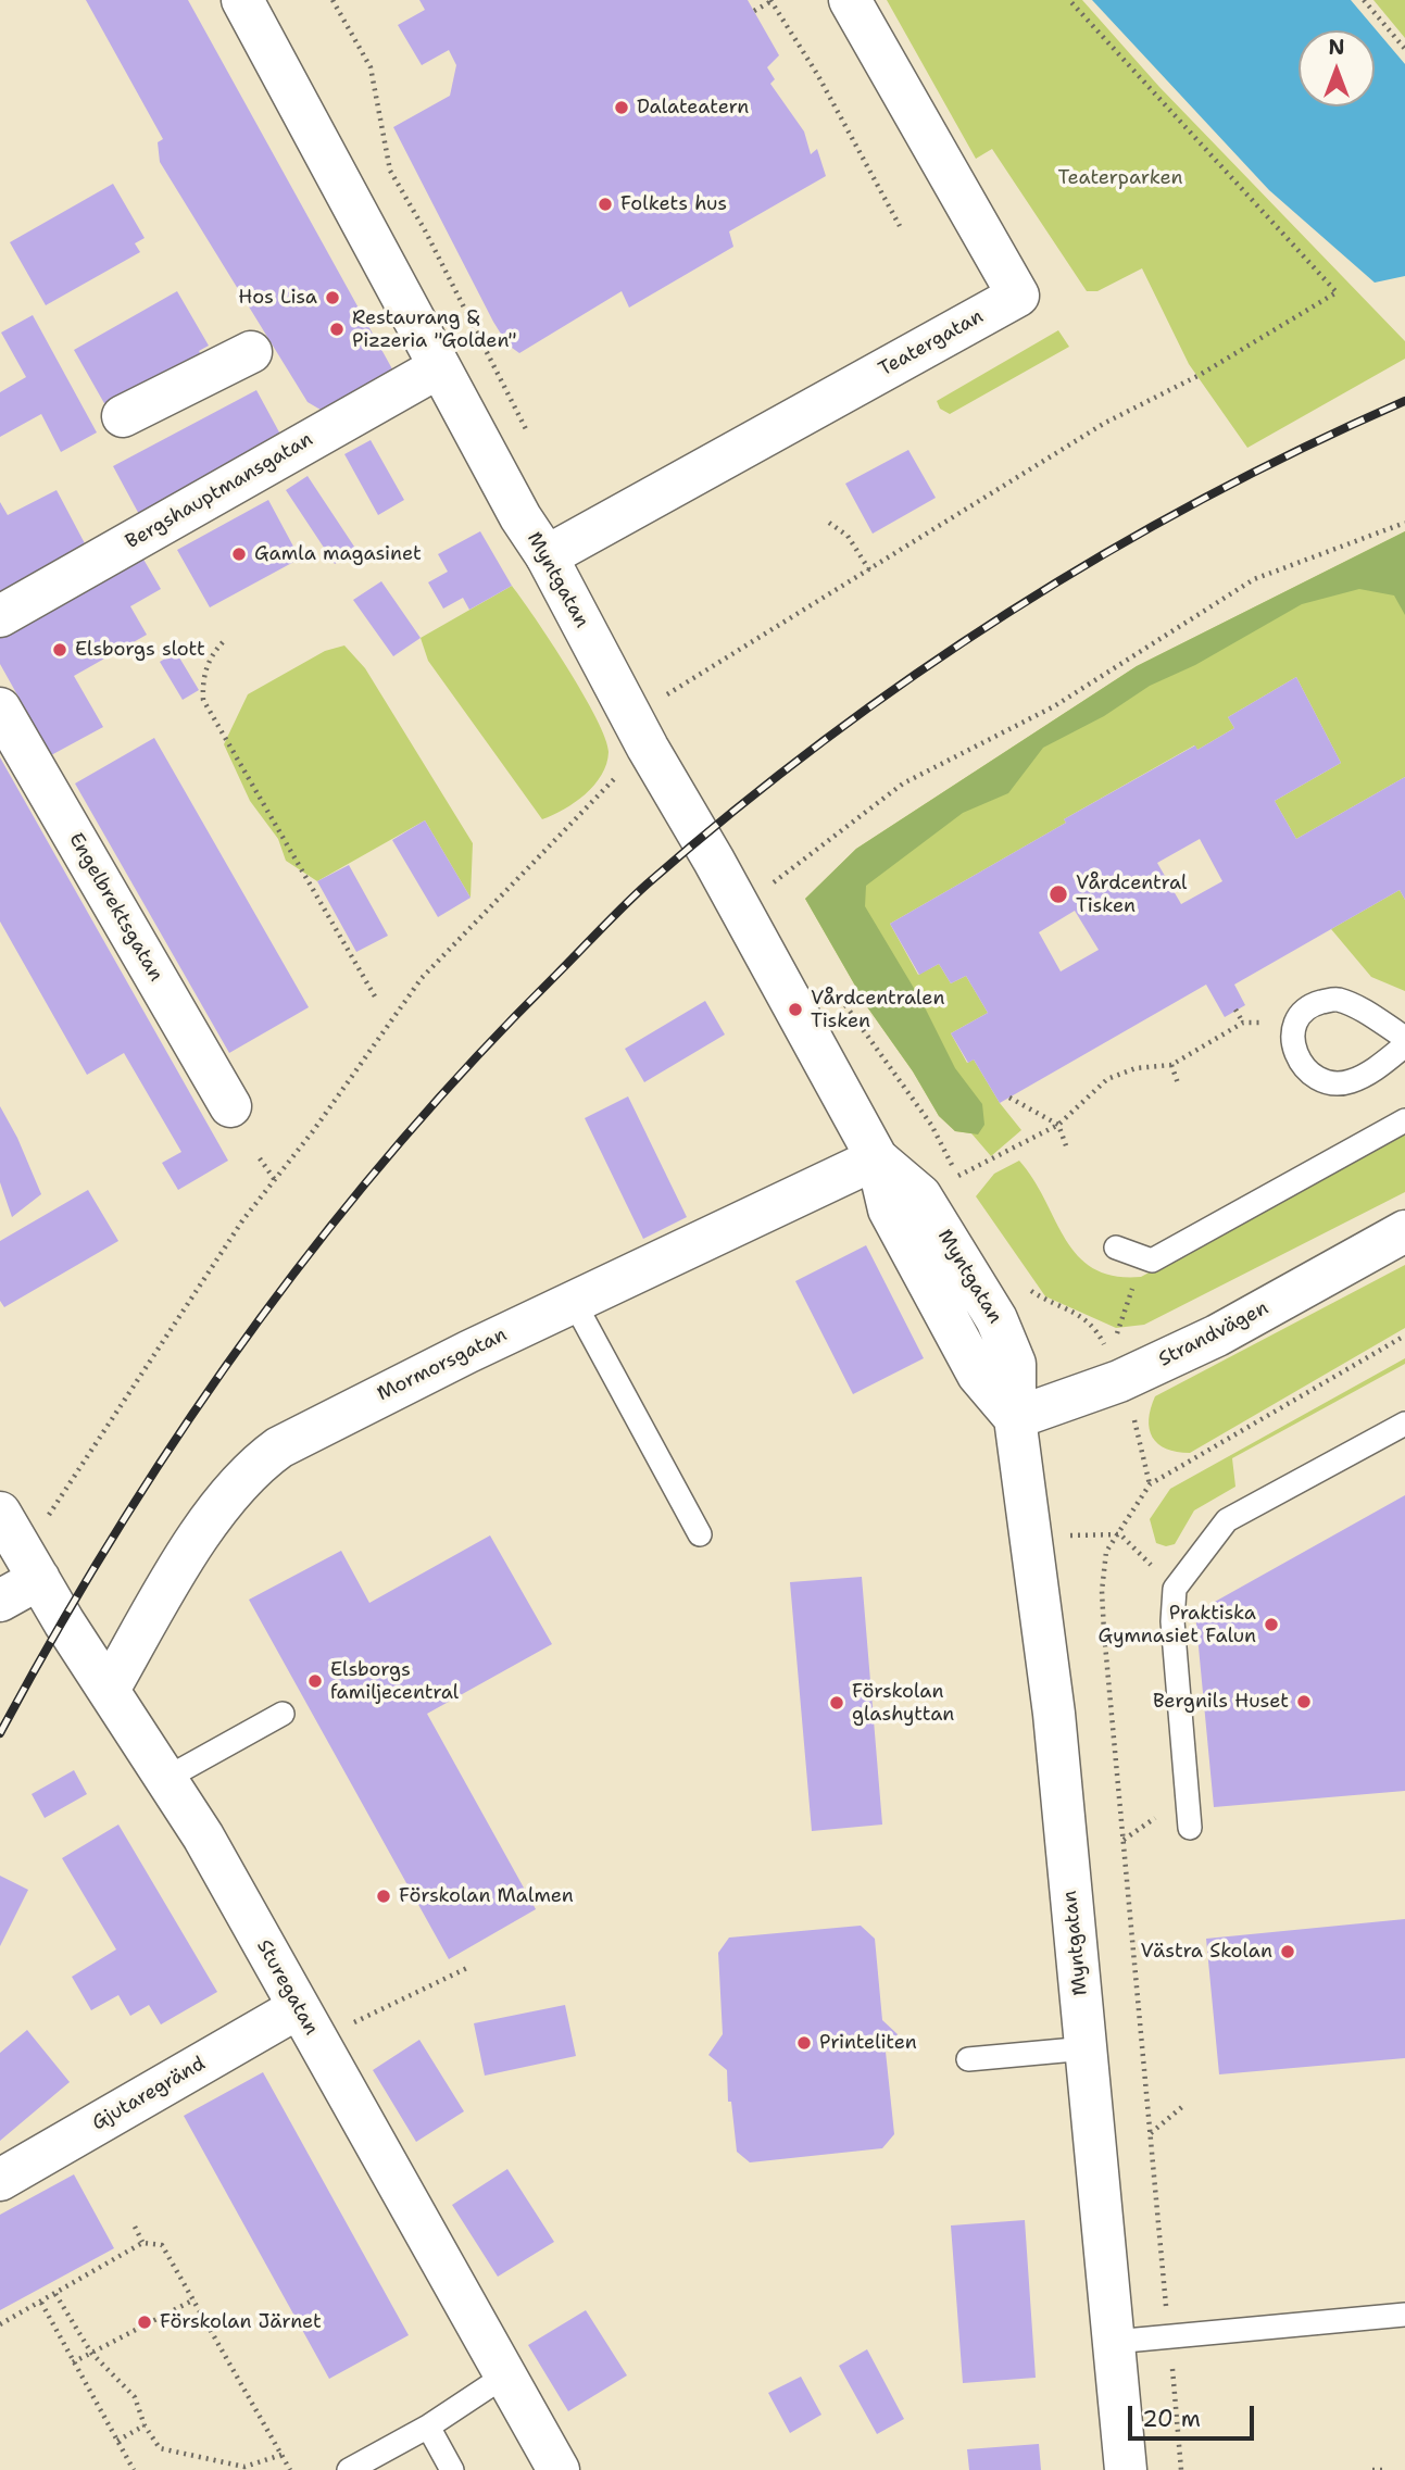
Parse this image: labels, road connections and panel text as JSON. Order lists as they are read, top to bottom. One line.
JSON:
{"streets":{"street":["Teatergatan","Bergshauptmansgatan","Myntgatan","Engelbrektsgatan","Strandvägen","Mormorsgatan","Sturegatan","Gjutaregränd"]},"crossings":[["Teatergatan","Myntgatan"],["Bergshauptmansgatan","Myntgatan"],["Myntgatan","Strandvägen"],["Myntgatan","Mormorsgatan"],["Mormorsgatan","Sturegatan"],["Sturegatan","Gjutaregränd"]],"parks":["Teaterparken"],"places":["Dalateatern","Folkets hus","Hos Lisa","Restaurang & Pizzeria \"Golden\"","Gamla magasinet","Elsborgs slott","Vårdcentral Tisken","Vårdcentralen Tisken","Praktiska Gymnasiet Falun","Elsborgs familjecentral","Bergnils Huset","Förskolan glashyttan","Förskolan Malmen","Västra Skolan","Printeliten","Förskolan Järnet"],"scale_bar":"20 m","north":"top"}
